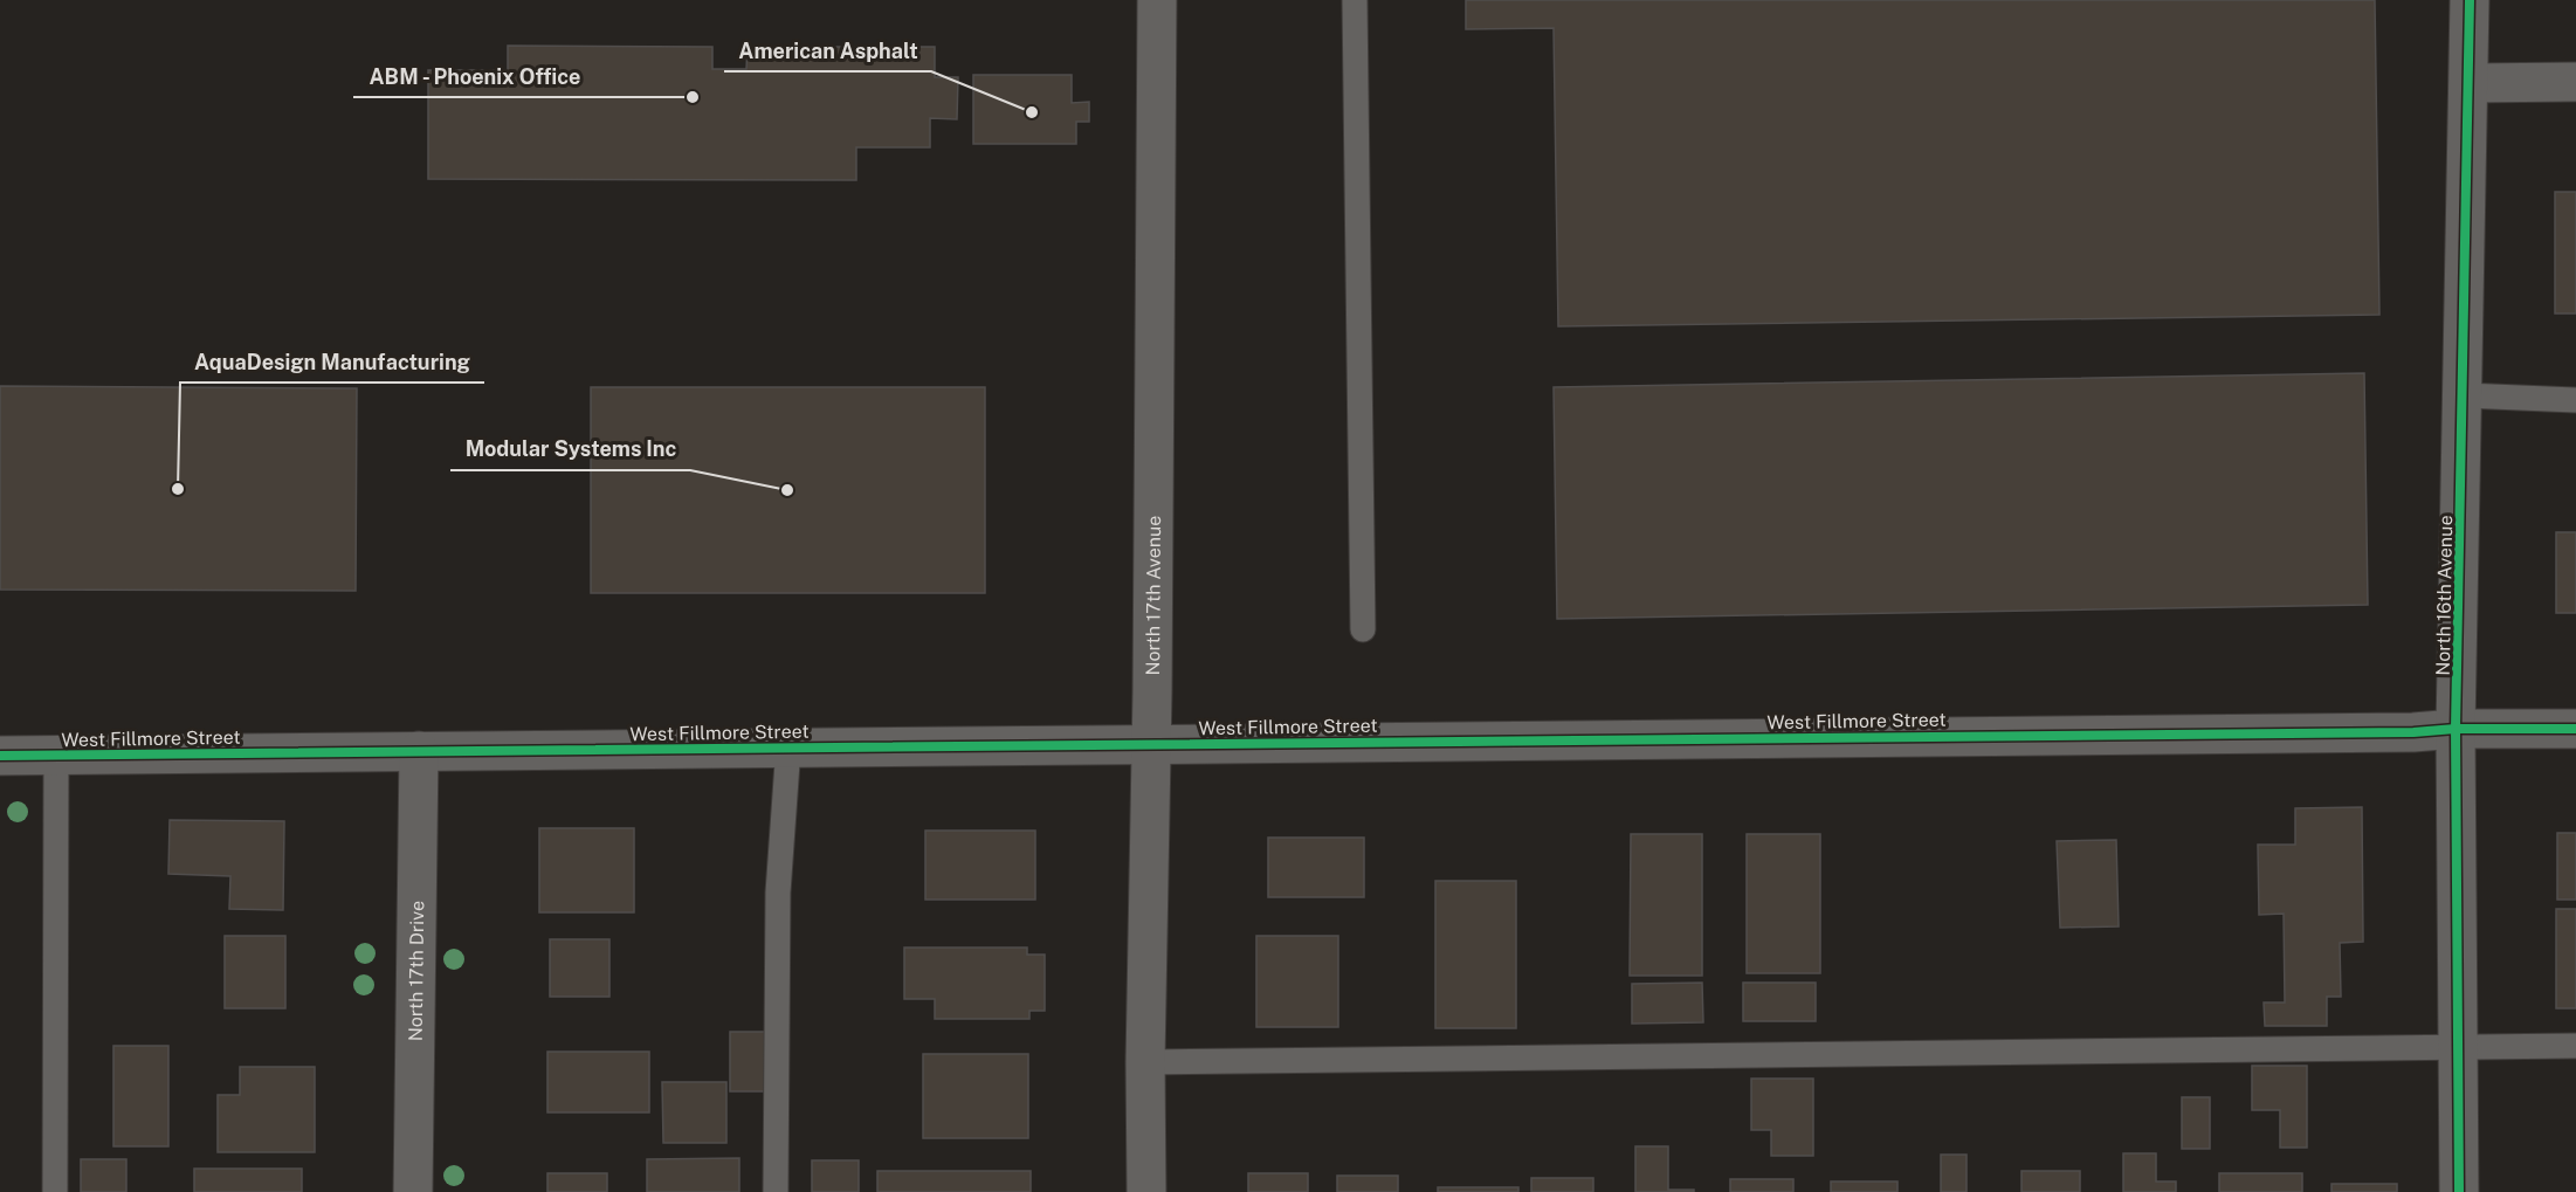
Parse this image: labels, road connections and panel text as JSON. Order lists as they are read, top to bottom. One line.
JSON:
{"streets":{"street":["North 16th Avenue","North 17th Avenue","West Fillmore Street","North 17th Drive"]},"crossings":[["North 16th Avenue","West Fillmore Street"],["North 17th Avenue","West Fillmore Street"],["West Fillmore Street","North 17th Drive"]],"places":["ABM - Phoenix Office","American Asphalt","AquaDesign Manufacturing","Modular Systems Inc"]}
